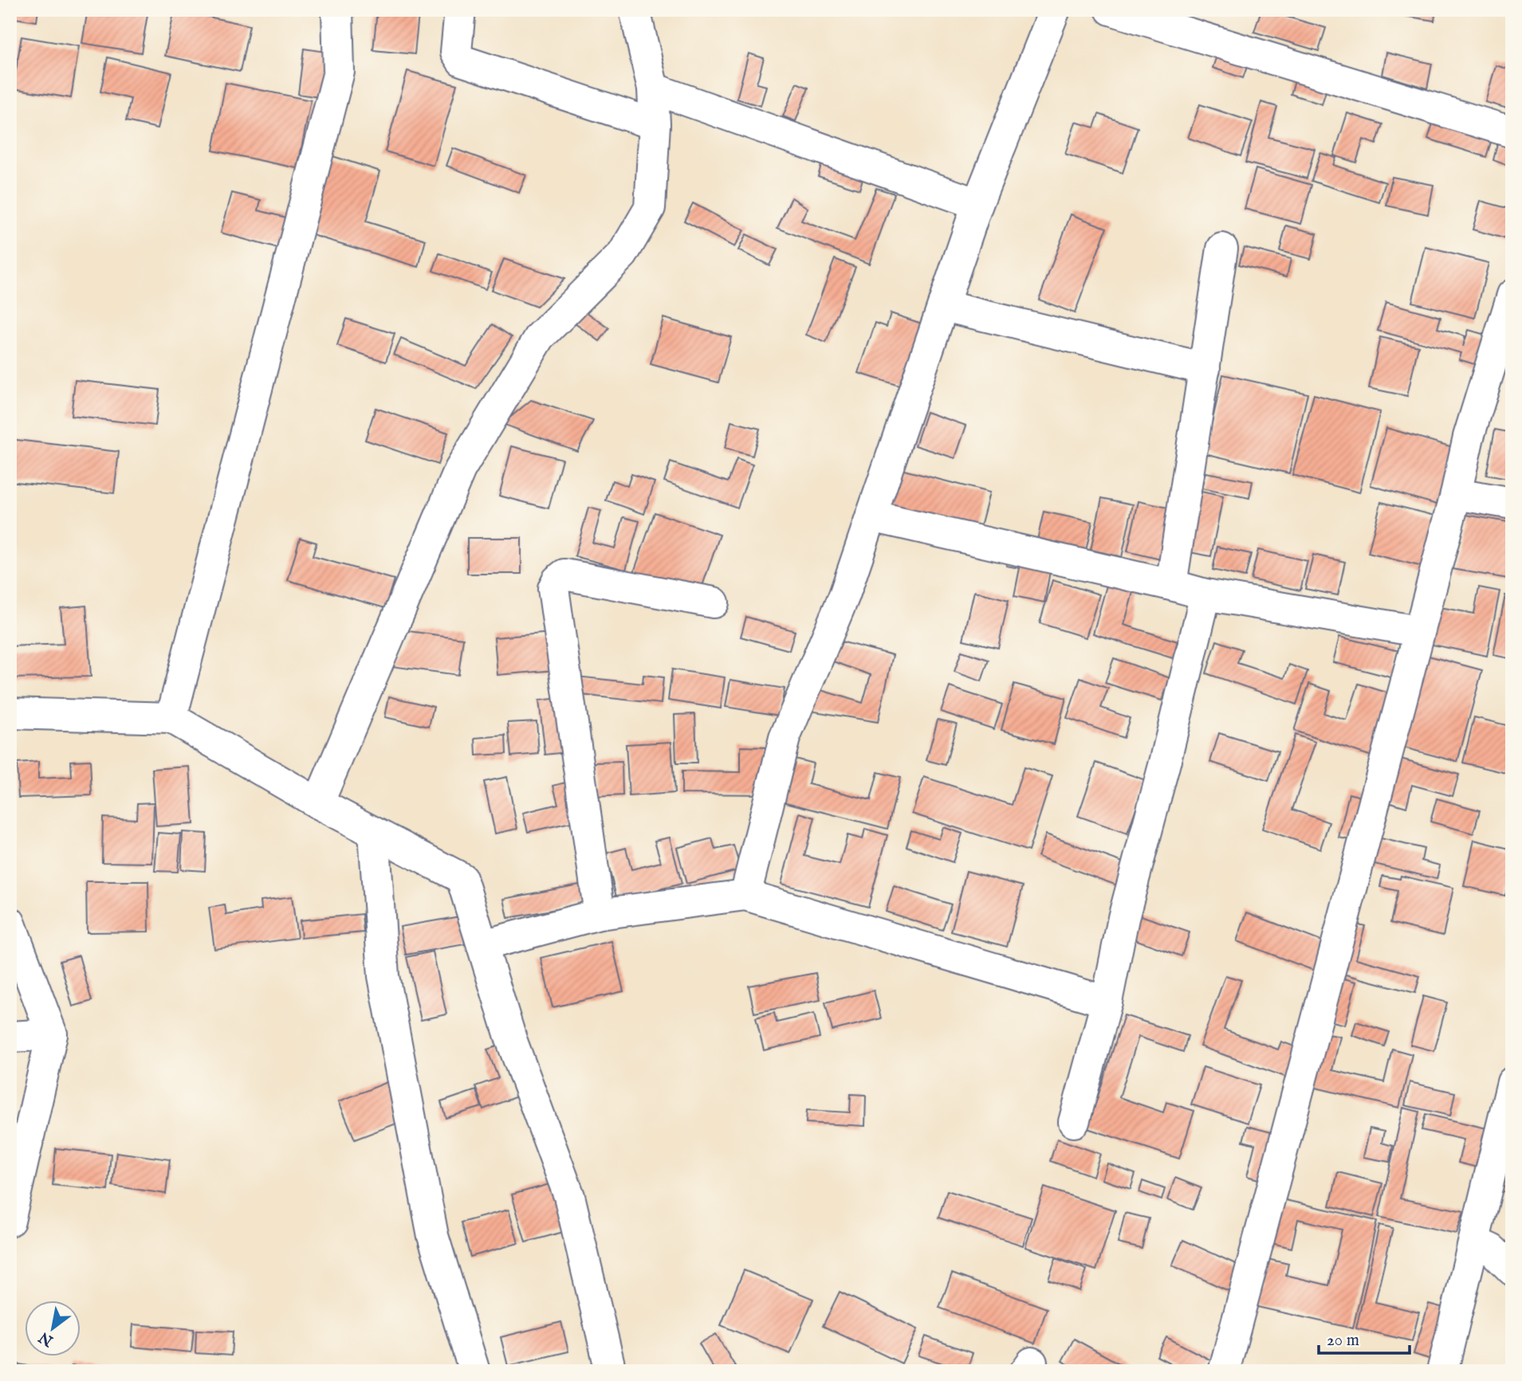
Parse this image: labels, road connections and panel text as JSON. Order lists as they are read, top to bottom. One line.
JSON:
{"scale_bar":"20 m","north":"bottom left"}
